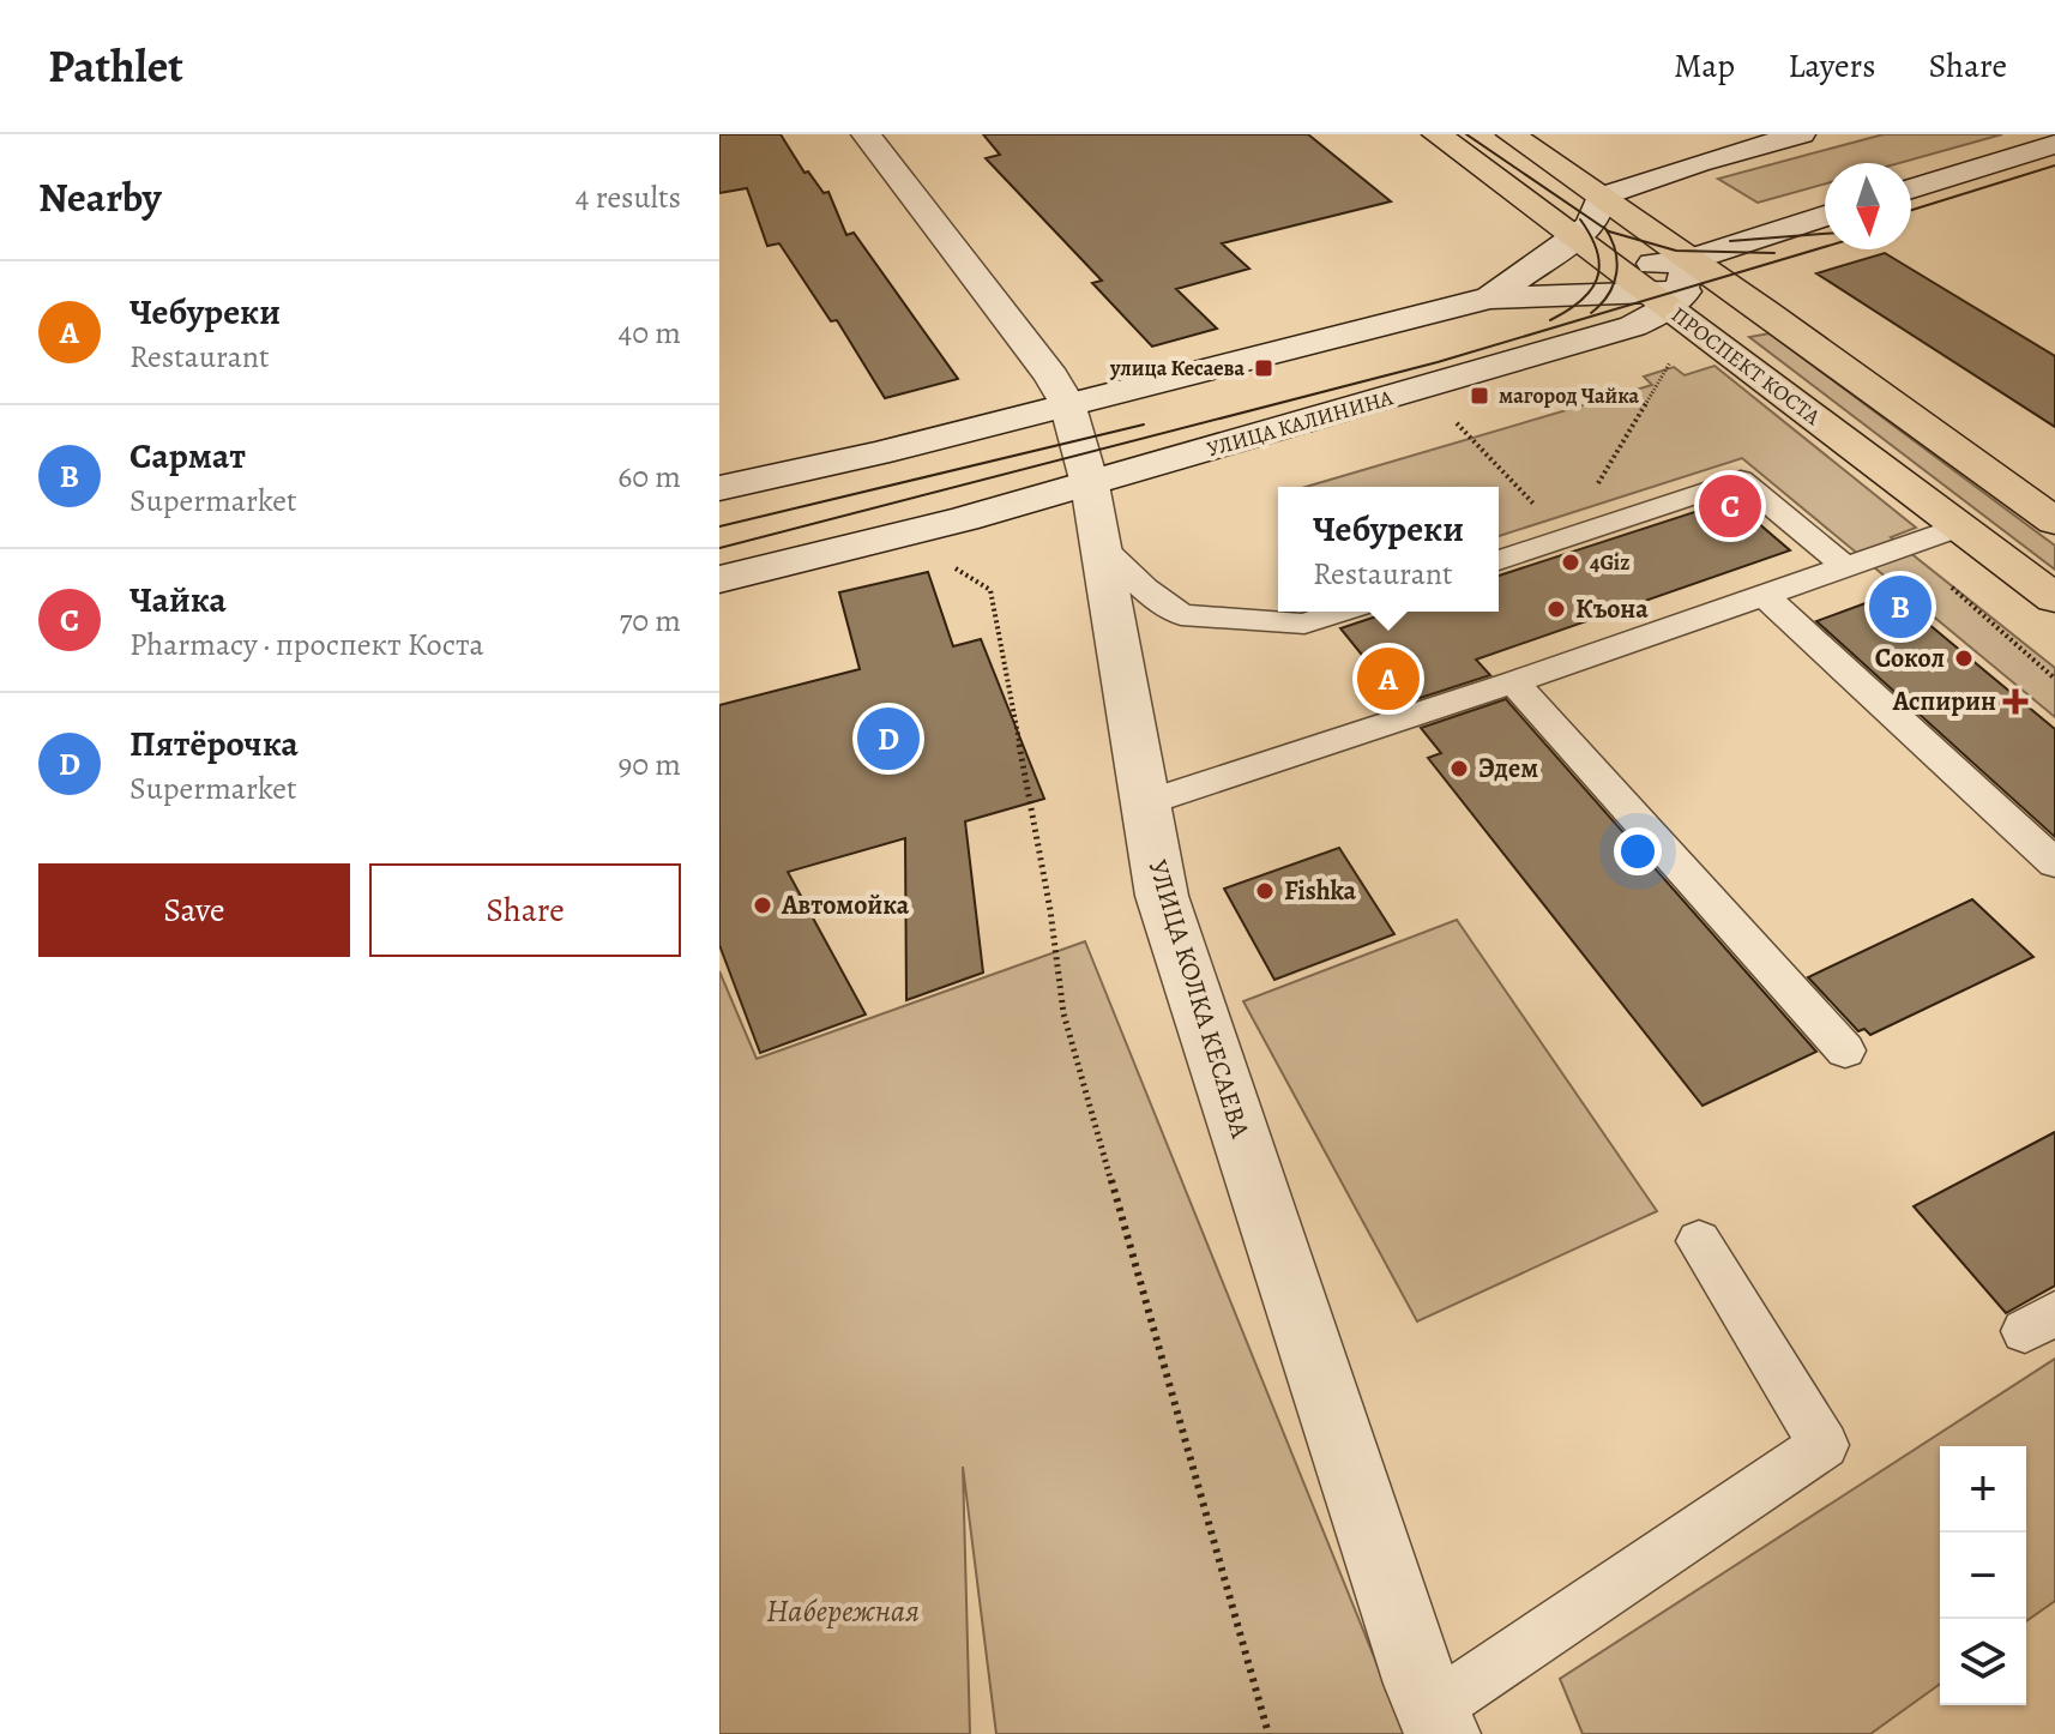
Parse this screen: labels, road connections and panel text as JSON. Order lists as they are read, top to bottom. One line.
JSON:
{"streets":{"main road":["ПРОСПЕКТ КОСТА","УЛИЦА КАЛИНИНА","УЛИЦА КОЛКА КЕСАЕВА"]},"crossings":[["ПРОСПЕКТ КОСТА","УЛИЦА КАЛИНИНА"],["УЛИЦА КАЛИНИНА","УЛИЦА КОЛКА КЕСАЕВА"]],"parks":["Набережная"],"places":{"transit":["улица Кесаева","магород Чайка"],"other":["4Giz","Къона","Сокол","Эдем","Fishka","Автомойка"],"health":["Аспирин"]},"north":"bottom","page":{"header":"Pathlet","nav":["Map","Layers","Share"],"heading":["Nearby","4 results"],"list":[{"mark":"A","name":"Чебуреки","note":"Restaurant","value":"40 m"},{"mark":"B","name":"Сармат","note":"Supermarket","value":"60 m"},{"mark":"C","name":"Чайка","note":"Pharmacy · проспект Коста","value":"70 m"},{"mark":"D","name":"Пятёрочка","note":"Supermarket","value":"90 m"}],"pins":["C","B","A","D"],"popup":["Чебуреки","Restaurant"],"buttons":["Save","Share"],"map_buttons":["+","−"]}}
